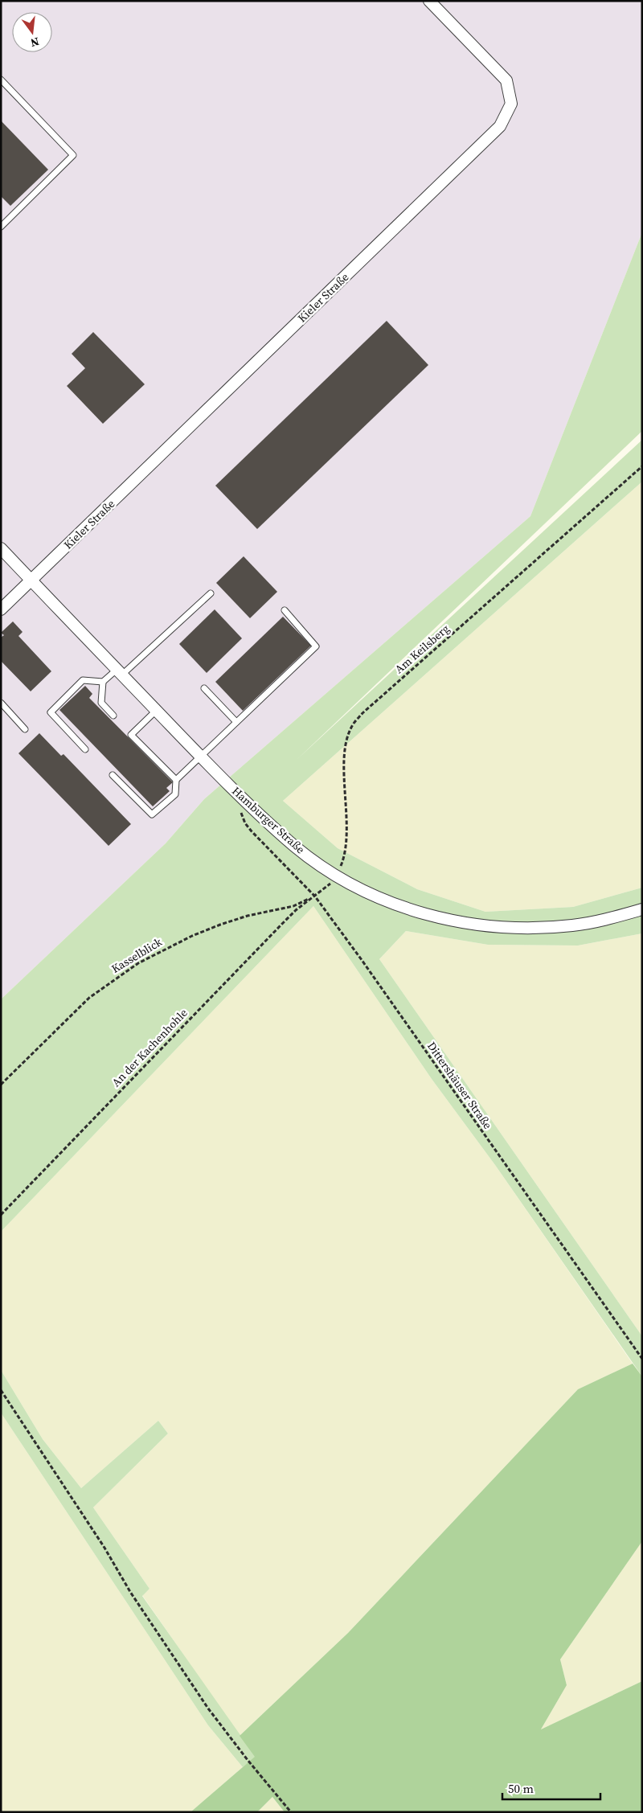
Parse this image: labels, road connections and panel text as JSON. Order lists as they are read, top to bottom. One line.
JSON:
{"streets":{"street":["Kieler Straße","Hamburger Straße"],"path":["Am Keilsberg","Kasselblick","An der Kachenhohle","Dittershäuser Straße"]},"crossings":[["Kieler Straße","Hamburger Straße"],["Am Keilsberg","Hamburger Straße"],["Am Keilsberg","Kasselblick"],["Am Keilsberg","An der Kachenhohle"],["Am Keilsberg","Dittershäuser Straße"],["Kasselblick","An der Kachenhohle"],["Kasselblick","Dittershäuser Straße"],["An der Kachenhohle","Dittershäuser Straße"]],"scale_bar":"50 m","north":"bottom"}
